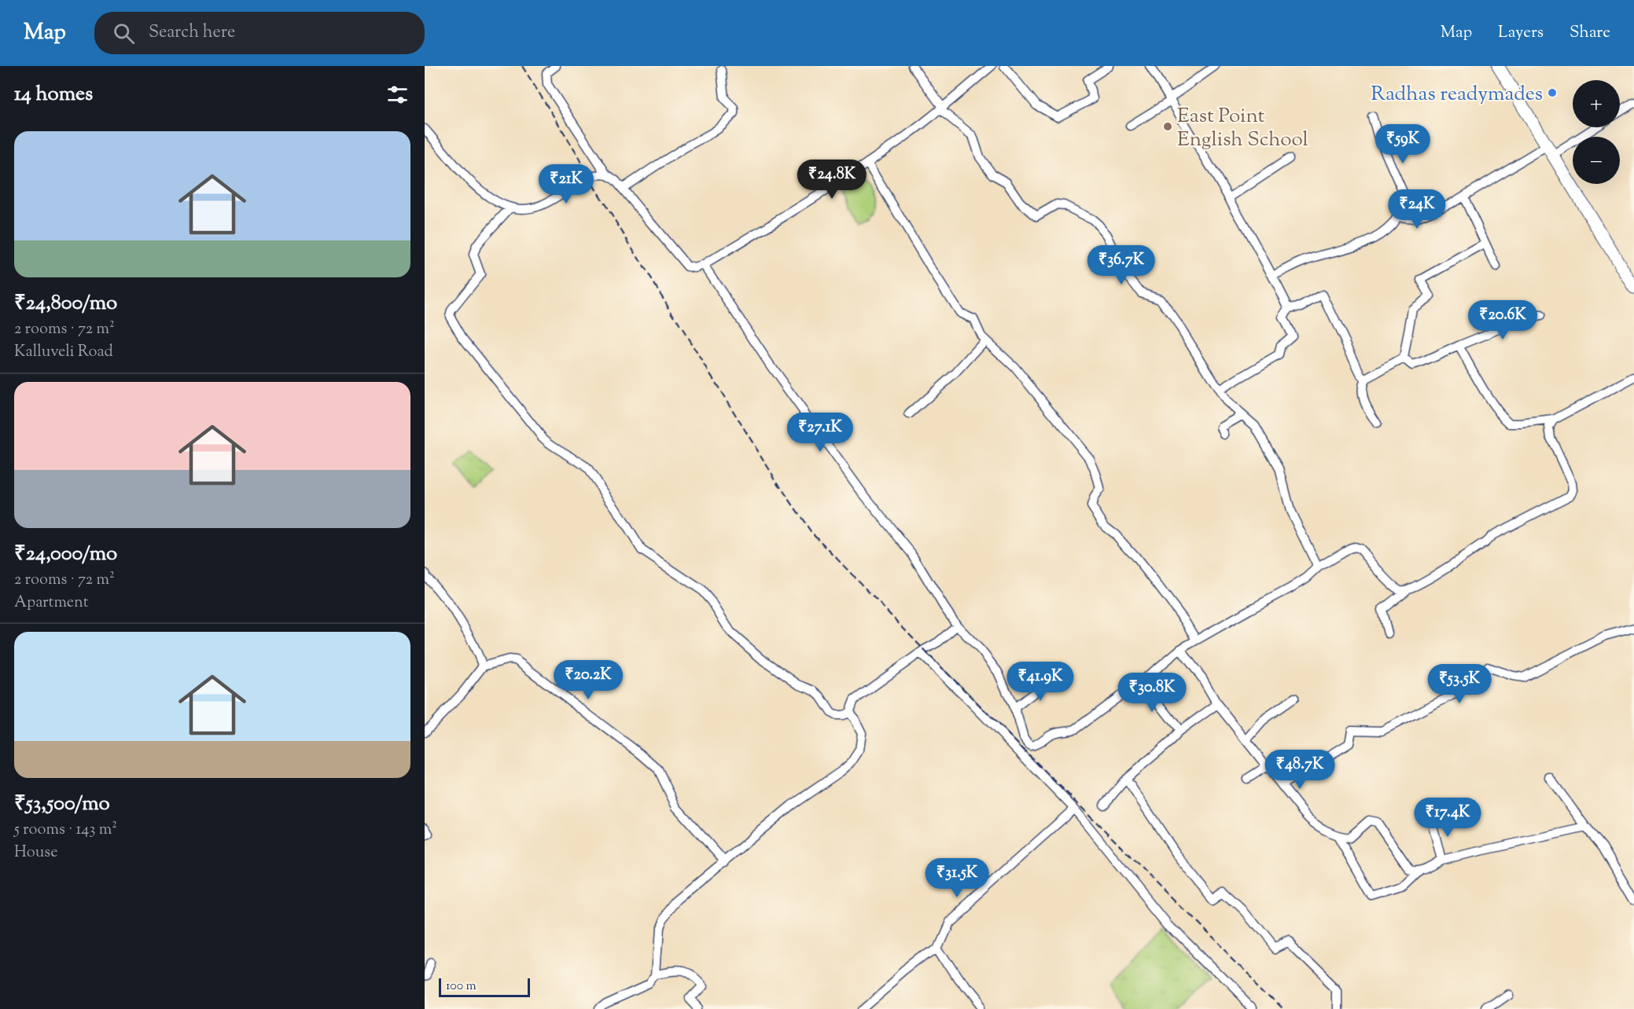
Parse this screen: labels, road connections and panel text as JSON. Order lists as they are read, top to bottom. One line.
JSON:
{"places":["Radhas readymades","East Point English School"],"scale_bar":"100 m","page":{"header":"Map","search":"Search here","nav":["Map","Layers","Share"],"heading":"14 homes","map_buttons":["+","−"],"list":[{"name":"₹24,800/mo","note":"2 rooms · 72 m² · Kalluveli Road"},{"name":"₹24,000/mo","note":"2 rooms · 72 m² · Apartment"},{"name":"₹53,500/mo","note":"5 rooms · 143 m² · House"}],"price":["₹59K","₹24.8K","₹21K","₹24K","₹36.7K","₹20.6K","₹27.1K","₹20.2K","₹41.9K","₹53.5K","₹30.8K","₹48.7K","₹17.4K","₹31.5K"],"scale":"100 m"}}
